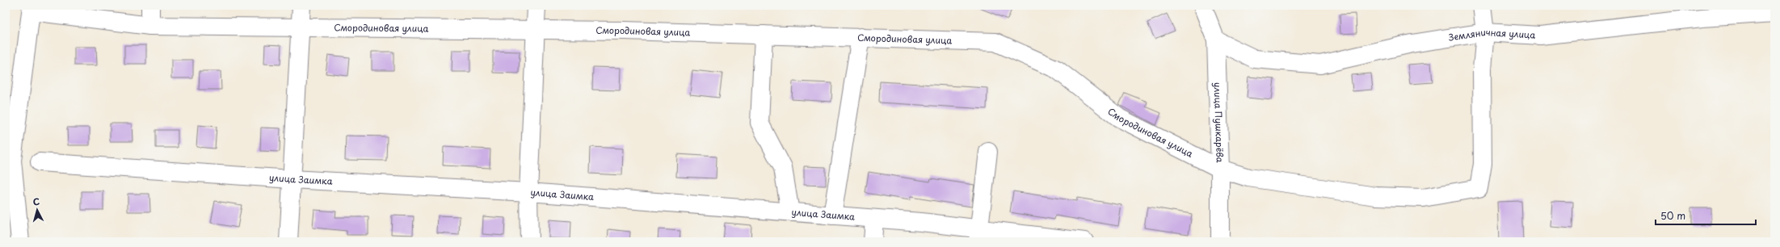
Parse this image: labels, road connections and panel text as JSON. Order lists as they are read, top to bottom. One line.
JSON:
{"streets":{"street":["Смородиновая улица","Земляничная улица","улица Пушкарёва","улица Заимка"]},"crossings":[["Смородиновая улица","Земляничная улица"],["Смородиновая улица","улица Пушкарёва"],["Земляничная улица","улица Пушкарёва"]],"scale_bar":"50 m","north":"top"}
